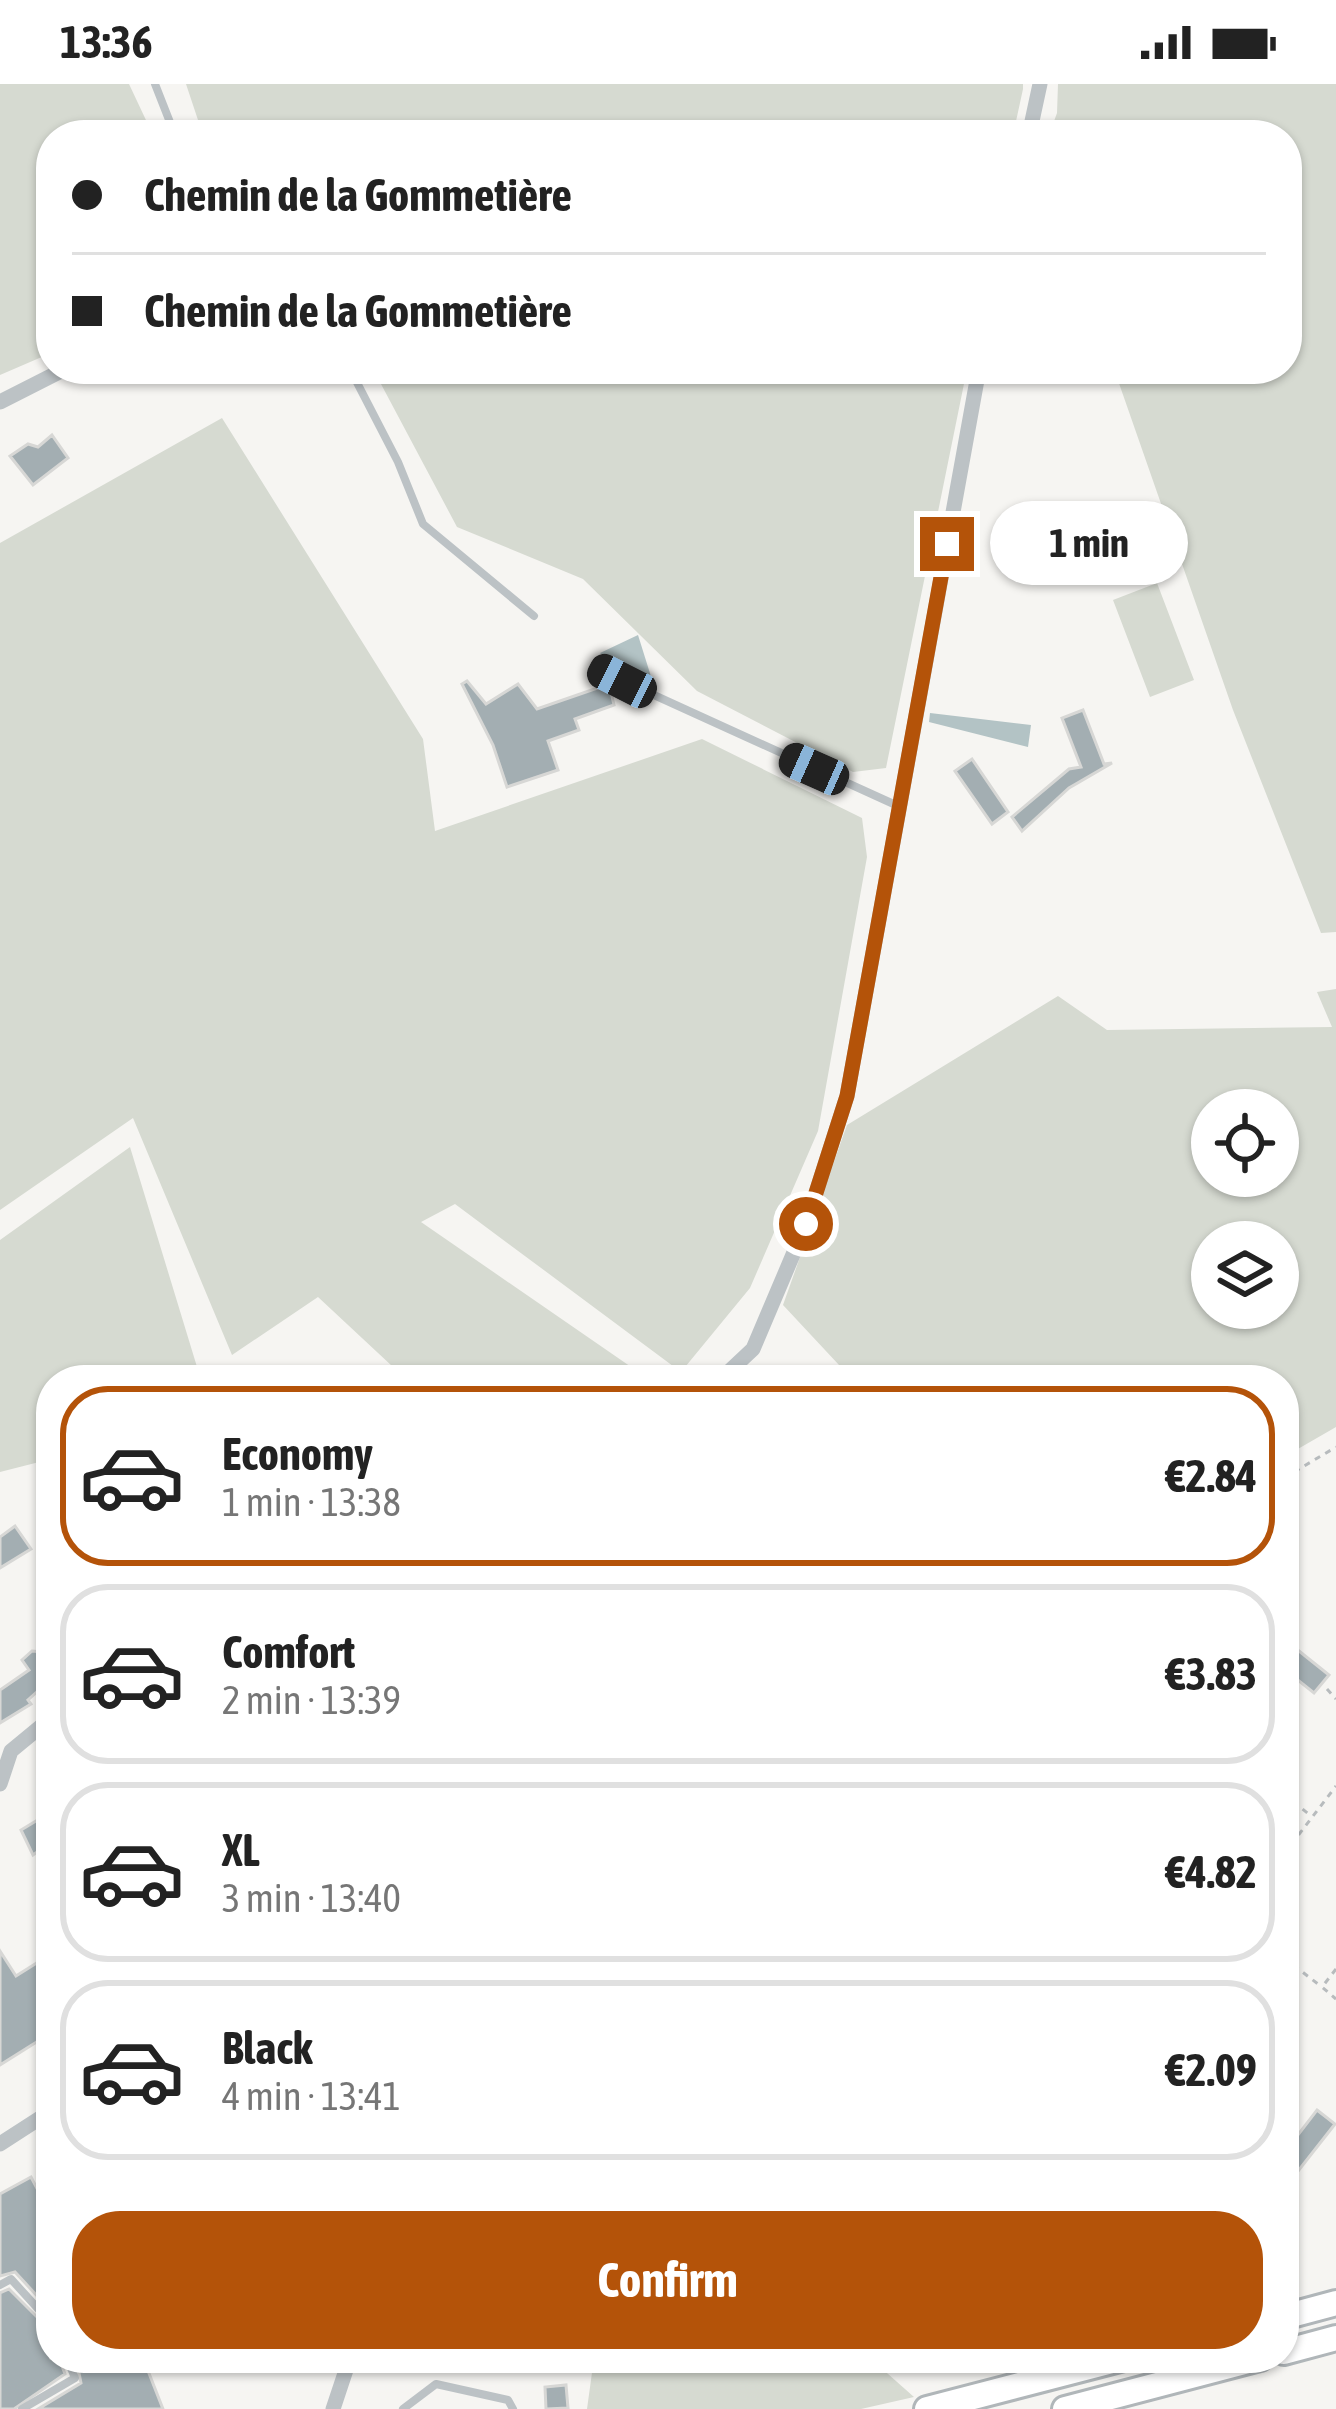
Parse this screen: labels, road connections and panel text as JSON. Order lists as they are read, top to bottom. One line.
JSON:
{"page":{"status":"13:36","banner":["Chemin de la Gommetière","Chemin de la Gommetière"],"bubble":"1 min","list":[{"name":"Economy","note":"1 min · 13:38","value":"€2.84"},{"name":"Comfort","note":"2 min · 13:39","value":"€3.83"},{"name":"XL","note":"3 min · 13:40","value":"€4.82"},{"name":"Black","note":"4 min · 13:41","value":"€2.09"}],"buttons":"Confirm"}}
